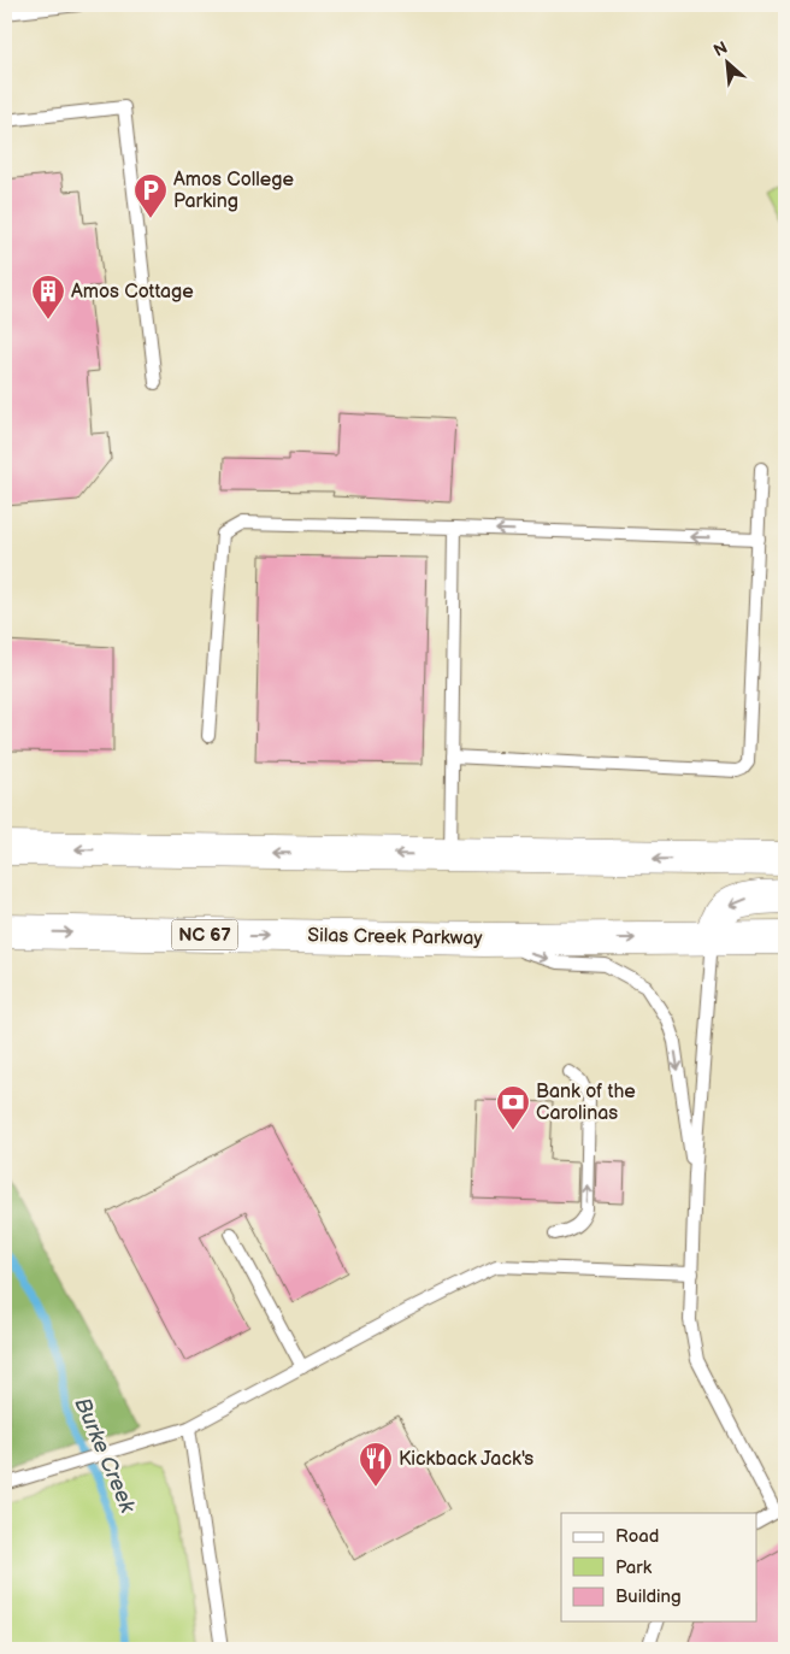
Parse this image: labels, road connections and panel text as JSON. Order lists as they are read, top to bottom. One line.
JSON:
{"streets":{"main road":["NC 67","Silas Creek Parkway"]},"water":["Burke Creek"],"places":{"parking":["Amos College Parking"],"building":["Amos Cottage"],"bank":["Bank of the Carolinas"],"restaurant":["Kickback Jack's"]},"legend":["Road","Park","Building"],"north":"top left"}
